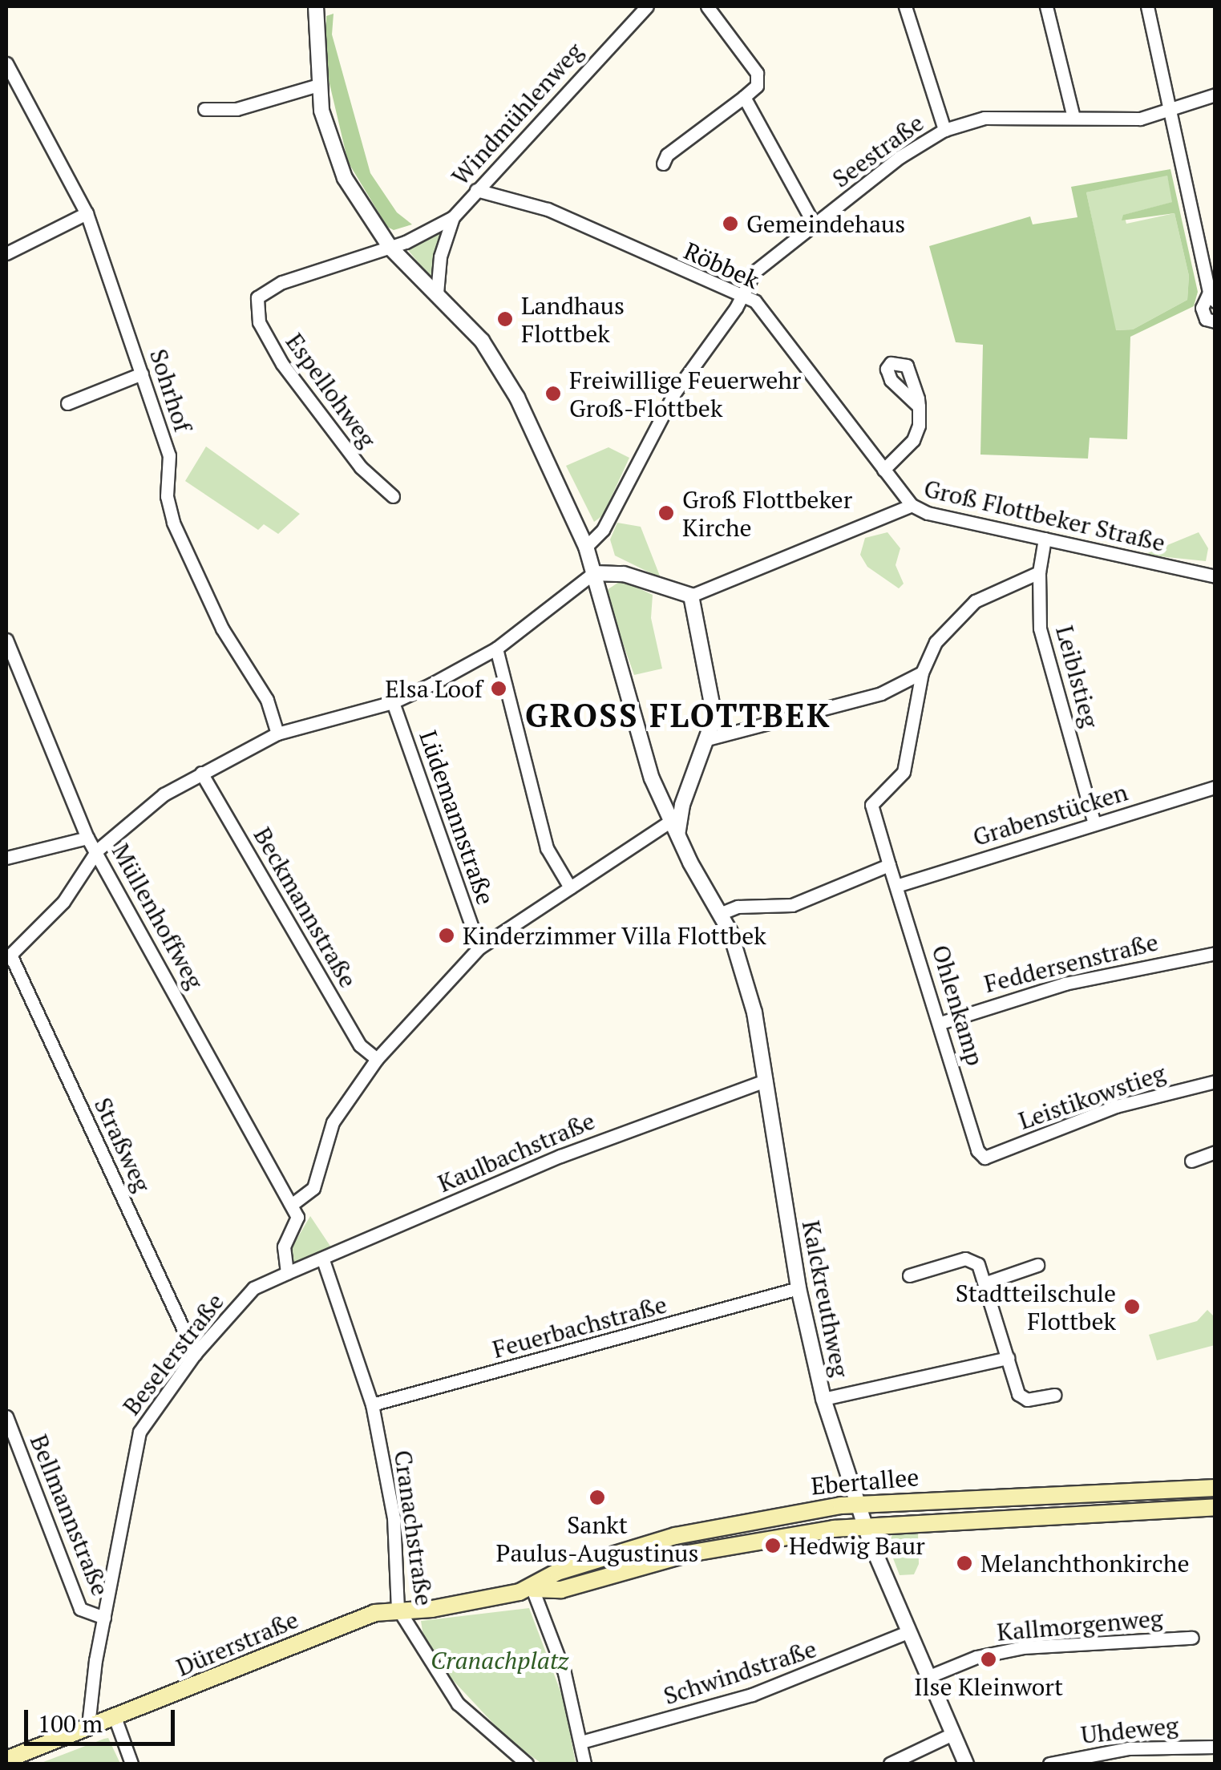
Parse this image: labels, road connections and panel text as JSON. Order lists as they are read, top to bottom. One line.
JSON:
{"streets":{"main road":["Ebertallee","Dürerstraße"],"street":["Windmühlenweg","Seestraße","Röbbek","Sohrhof","Espellohweg","Groß Flottbeker Straße","Leiblstieg","Grabenstücken","Lüdemannstraße","Beckmannstraße","Müllenhoffweg","Feddersenstraße","Ohlenkamp","Leistikowstieg","Straßweg","Kaulbachstraße","Kalckreuthweg","Feuerbachstraße","Beselerstraße","Bellmannstraße","Cranachstraße","Kallmorgenweg","Schwindstraße","Uhdeweg"]},"crossings":[["Windmühlenweg","Röbbek"],["Windmühlenweg","Espellohweg"],["Windmühlenweg","Kalckreuthweg"],["Seestraße","Röbbek"],["Seestraße","Kalckreuthweg"],["Röbbek","Groß Flottbeker Straße"],["Espellohweg","Kalckreuthweg"],["Groß Flottbeker Straße","Leiblstieg"],["Leiblstieg","Grabenstücken"],["Grabenstücken","Ohlenkamp"],["Feddersenstraße","Ohlenkamp"],["Ohlenkamp","Leistikowstieg"],["Straßweg","Beselerstraße"],["Kaulbachstraße","Kalckreuthweg"],["Kaulbachstraße","Beselerstraße"],["Kaulbachstraße","Cranachstraße"],["Kalckreuthweg","Feuerbachstraße"],["Kalckreuthweg","Ebertallee"],["Kalckreuthweg","Kallmorgenweg"],["Kalckreuthweg","Schwindstraße"],["Feuerbachstraße","Cranachstraße"],["Beselerstraße","Bellmannstraße"],["Beselerstraße","Dürerstraße"],["Ebertallee","Cranachstraße"],["Ebertallee","Dürerstraße"],["Cranachstraße","Dürerstraße"]],"districts":["GROSS FLOTTBEK"],"parks":["Cranachplatz"],"places":["Gemeindehaus","Landhaus Flottbek","Freiwillige Feuerwehr Groß-Flottbek","Groß Flottbeker Kirche","Elsa Loof","Kinderzimmer Villa Flottbek","Stadtteilschule Flottbek","Sankt Paulus-Augustinus","Hedwig Baur","Melanchthonkirche","Ilse Kleinwort"],"scale_bar":"100 m"}
